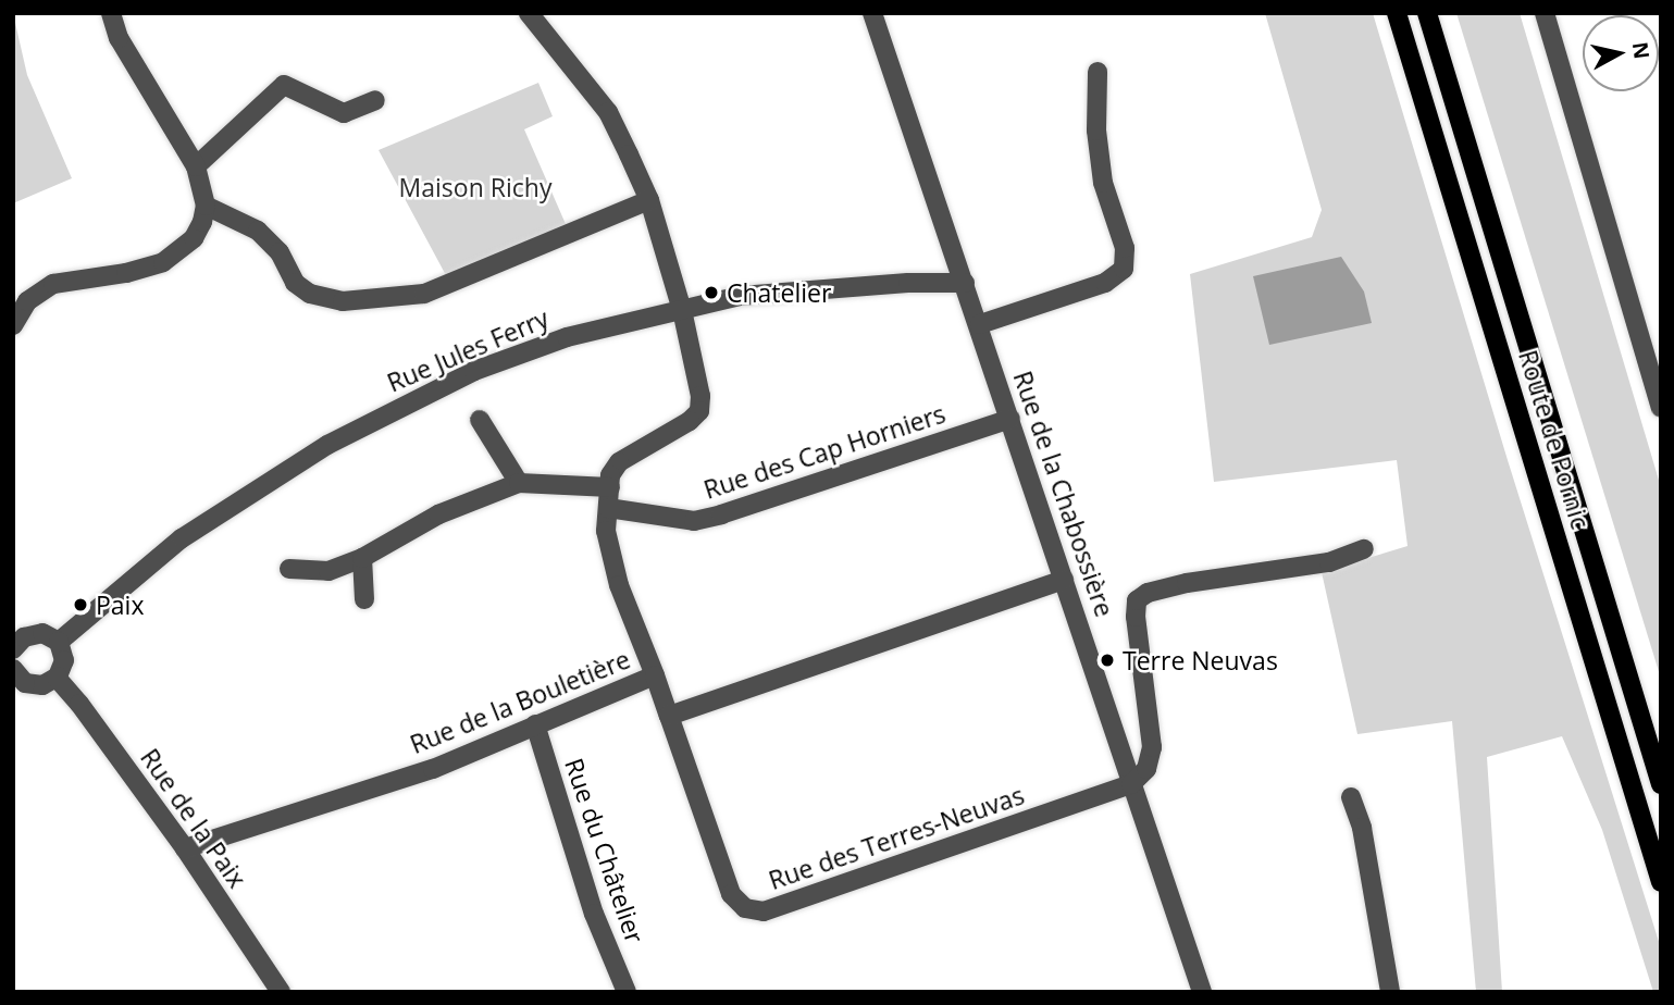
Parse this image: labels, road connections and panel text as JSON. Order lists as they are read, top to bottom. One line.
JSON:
{"streets":{"main road":["Route de Pornic"],"street":["Rue Jules Ferry","Rue des Cap Horniers","Rue de la Chabossière","Rue de la Bouletière","Rue de la Paix","Rue des Terres-Neuvas","Rue du Châtelier"]},"crossings":[["Rue Jules Ferry","Rue de la Chabossière"],["Rue des Cap Horniers","Rue de la Chabossière"],["Rue de la Chabossière","Rue des Terres-Neuvas"],["Rue de la Bouletière","Rue de la Paix"],["Rue de la Bouletière","Rue des Terres-Neuvas"],["Rue de la Bouletière","Rue du Châtelier"]],"parks":["Maison Richy"],"places":["Chatelier","Paix","Terre Neuvas"],"north":"right"}
